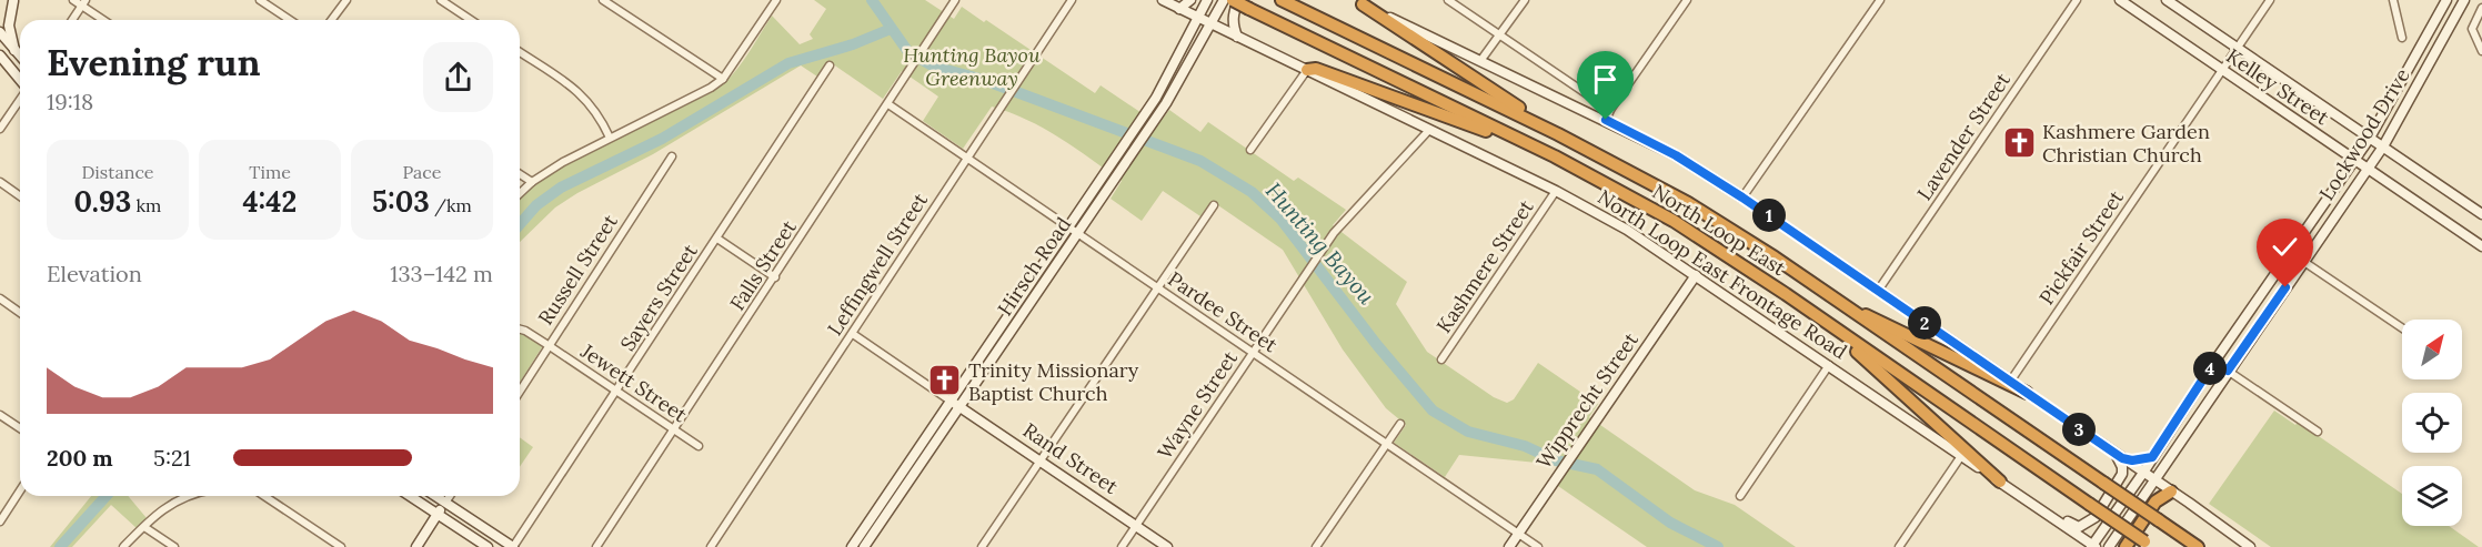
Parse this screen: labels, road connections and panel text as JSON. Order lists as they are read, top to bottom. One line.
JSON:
{"streets":{"highway":["North Loop East"],"main road":["Kelley Street","Lockwood Drive","Hirsch Road","North Loop East Frontage Road","Wipprecht Street","Rand Street"],"street":["Lavender Street","Pickfair Street","Leffingwell Street","Falls Street","Kashmere Street","Russell Street","Sayers Street","Pardee Street","Jewett Street","Wayne Street"]},"crossings":[["Kelley Street","Lockwood Drive"],["Kelley Street","Pickfair Street"],["Lockwood Drive","North Loop East Frontage Road"],["Leffingwell Street","Pardee Street"],["Leffingwell Street","Rand Street"],["Falls Street","Pardee Street"],["Falls Street","Jewett Street"],["Hirsch Road","North Loop East Frontage Road"],["Hirsch Road","Pardee Street"],["Hirsch Road","Rand Street"],["Kashmere Street","North Loop East Frontage Road"],["Russell Street","Jewett Street"],["North Loop East Frontage Road","Wipprecht Street"],["North Loop East Frontage Road","Wayne Street"],["Sayers Street","Jewett Street"],["Pardee Street","Wipprecht Street"],["Pardee Street","Wayne Street"],["Wayne Street","Rand Street"]],"water":["Hunting Bayou"],"parks":["Hunting Bayou Greenway"],"places":{"church":["Kashmere Garden Christian Church","Trinity Missionary Baptist Church"]},"north":"top right","page":{"heading":["Evening run","19:18"],"stats":[["Distance","0.93 km"],["Time","4:42"],["Pace","5:03 /km"]],"pins":["1","2","4","3"],"chart":["Elevation","133–142 m"],"list":[{"name":"200 m","note":"5:21"}]}}
